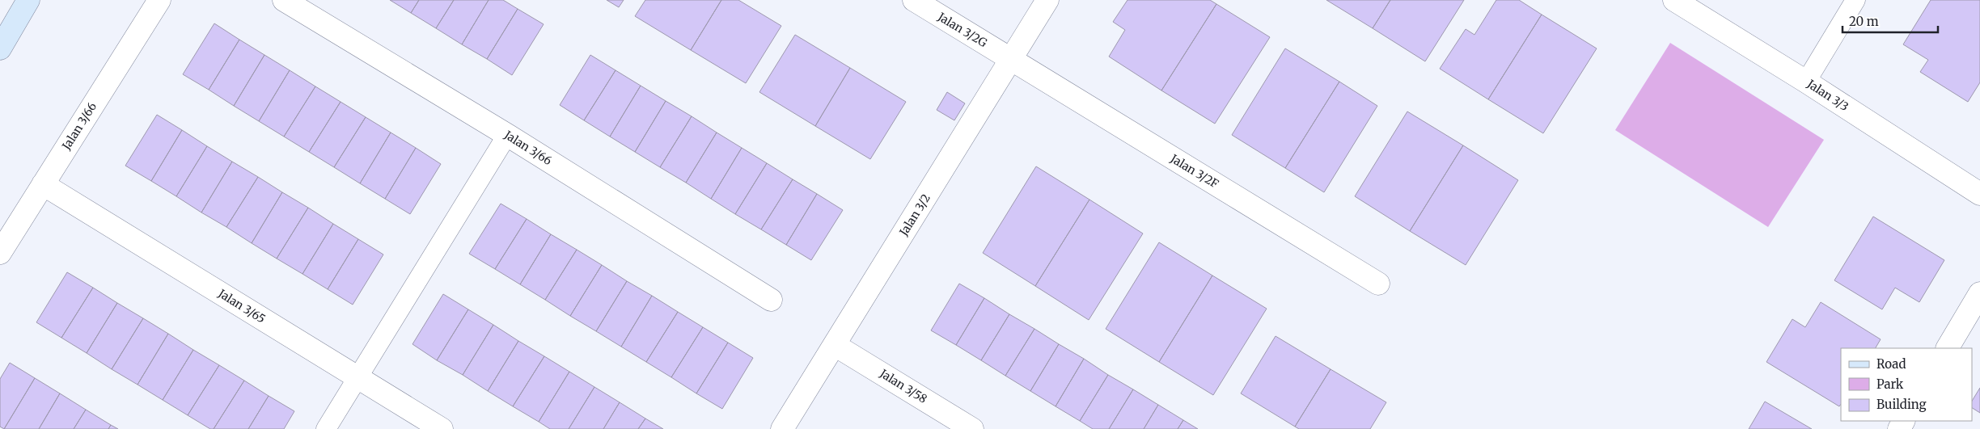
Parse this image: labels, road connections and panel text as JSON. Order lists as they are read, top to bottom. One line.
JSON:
{"streets":{"street":["Jalan 3/2G","Jalan 3/3","Jalan 3/66","Jalan 3/2F","Jalan 3/2","Jalan 3/65","Jalan 3/58"]},"crossings":[["Jalan 3/2G","Jalan 3/2F"],["Jalan 3/2G","Jalan 3/2"],["Jalan 3/66","Jalan 3/65"],["Jalan 3/2F","Jalan 3/2"],["Jalan 3/2","Jalan 3/58"]],"legend":["Road","Park","Building"],"scale_bar":"20 m"}
